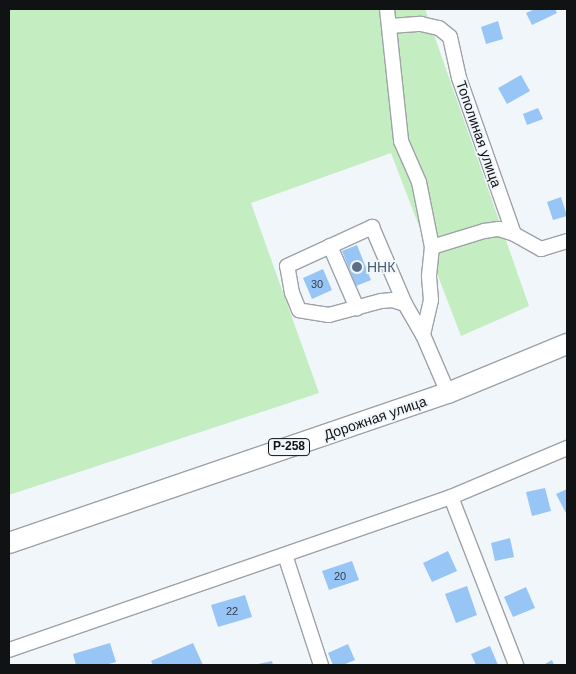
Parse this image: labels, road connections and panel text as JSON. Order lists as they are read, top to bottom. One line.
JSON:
{"streets":{"highway":["Дорожная улица","Р-258"],"street":["Тополиная улица"]},"places":["ННК"],"house_numbers":["30","20","22"]}
